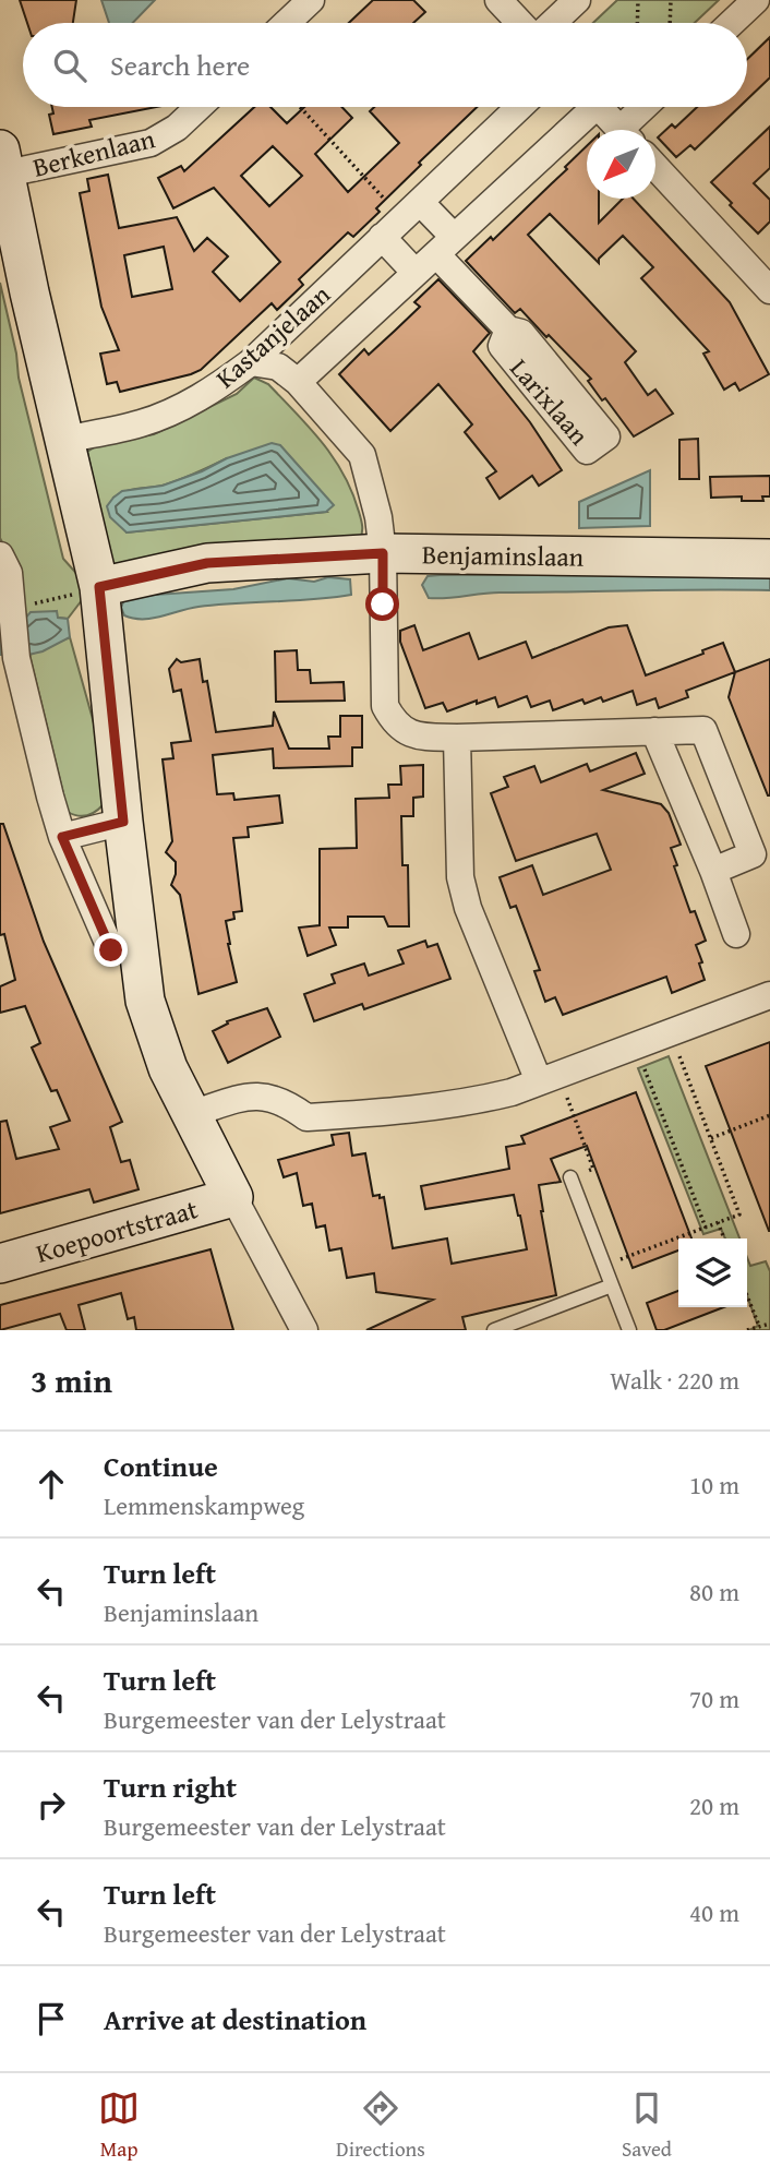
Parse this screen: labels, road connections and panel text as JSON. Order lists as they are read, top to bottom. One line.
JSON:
{"streets":{"street":["Berkenlaan","Kastanjelaan","Larixlaan","Benjaminslaan","Koepoortstraat"]},"crossings":[["Kastanjelaan","Larixlaan"]],"north":"bottom left","page":{"search":"Search here","heading":["3 min","Walk · 220 m"],"list":[["Continue","Lemmenskampweg","10 m"],["Turn left","Benjaminslaan","80 m"],["Turn left","Burgemeester van der Lelystraat","70 m"],["Turn right","Burgemeester van der Lelystraat","20 m"],["Turn left","Burgemeester van der Lelystraat","40 m"],"Arrive at destination"],"nav":["Map","Directions","Saved"]}}
